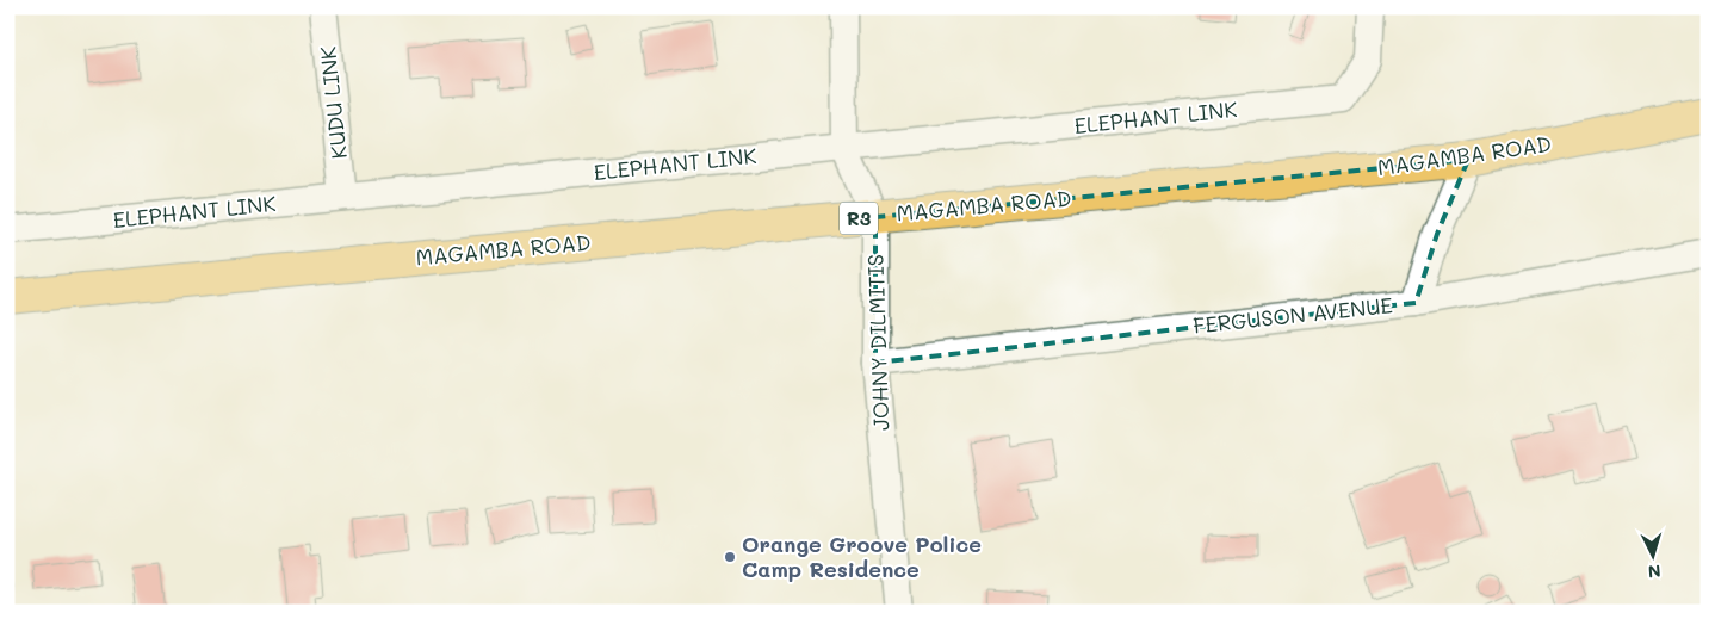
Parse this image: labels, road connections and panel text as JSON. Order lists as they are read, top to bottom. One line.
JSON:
{"streets":{"highway":["MAGAMBA ROAD","R3"],"street":["KUDU LINK","ELEPHANT LINK","FERGUSON AVENUE","JOHNY DILMITIS"]},"crossings":[["KUDU LINK","ELEPHANT LINK"],["ELEPHANT LINK","JOHNY DILMITIS"],["MAGAMBA ROAD","JOHNY DILMITIS"],["FERGUSON AVENUE","JOHNY DILMITIS"]],"places":["Orange Groove Police Camp Residence"],"north":"bottom"}
